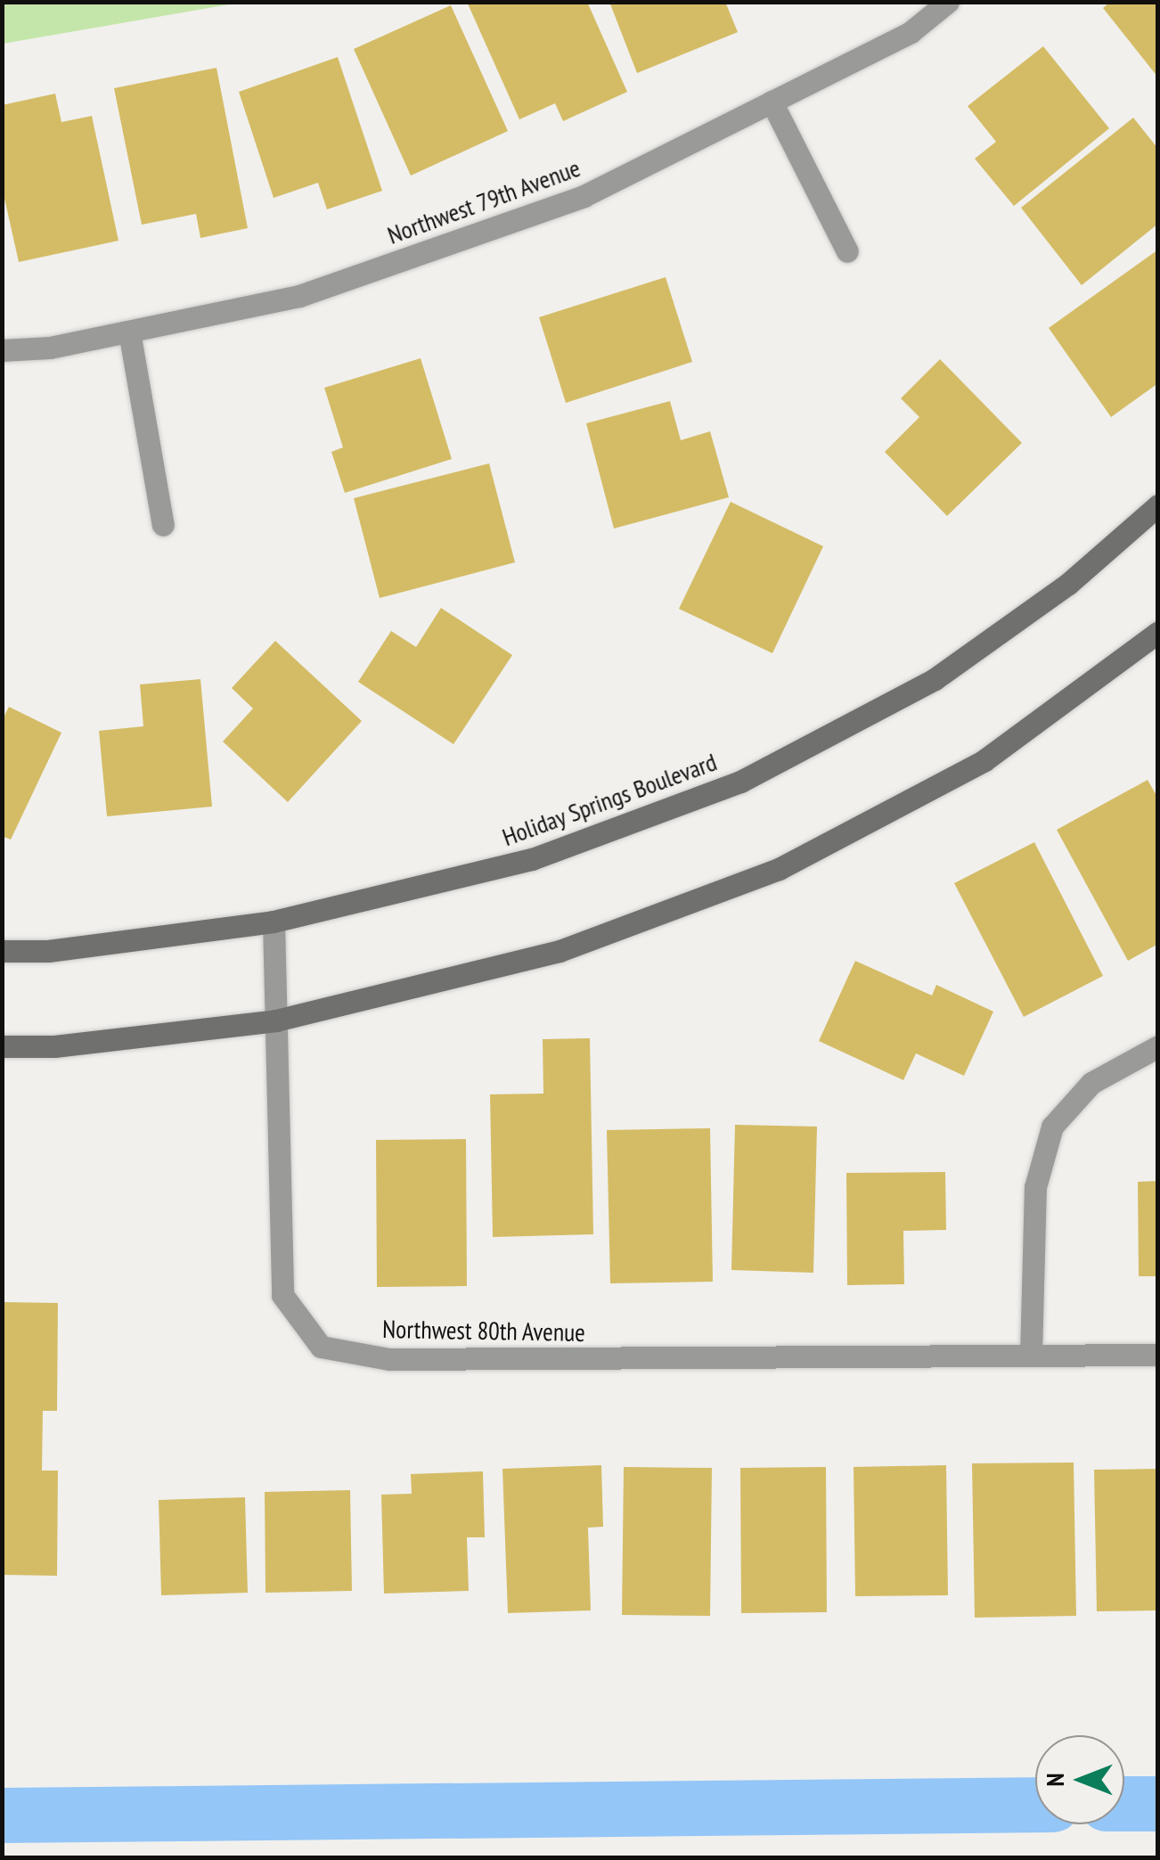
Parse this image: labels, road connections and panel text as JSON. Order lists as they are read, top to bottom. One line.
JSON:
{"streets":{"street":["Northwest 79th Avenue","Holiday Springs Boulevard","Northwest 80th Avenue"]},"crossings":[["Holiday Springs Boulevard","Northwest 80th Avenue"]],"north":"left"}
